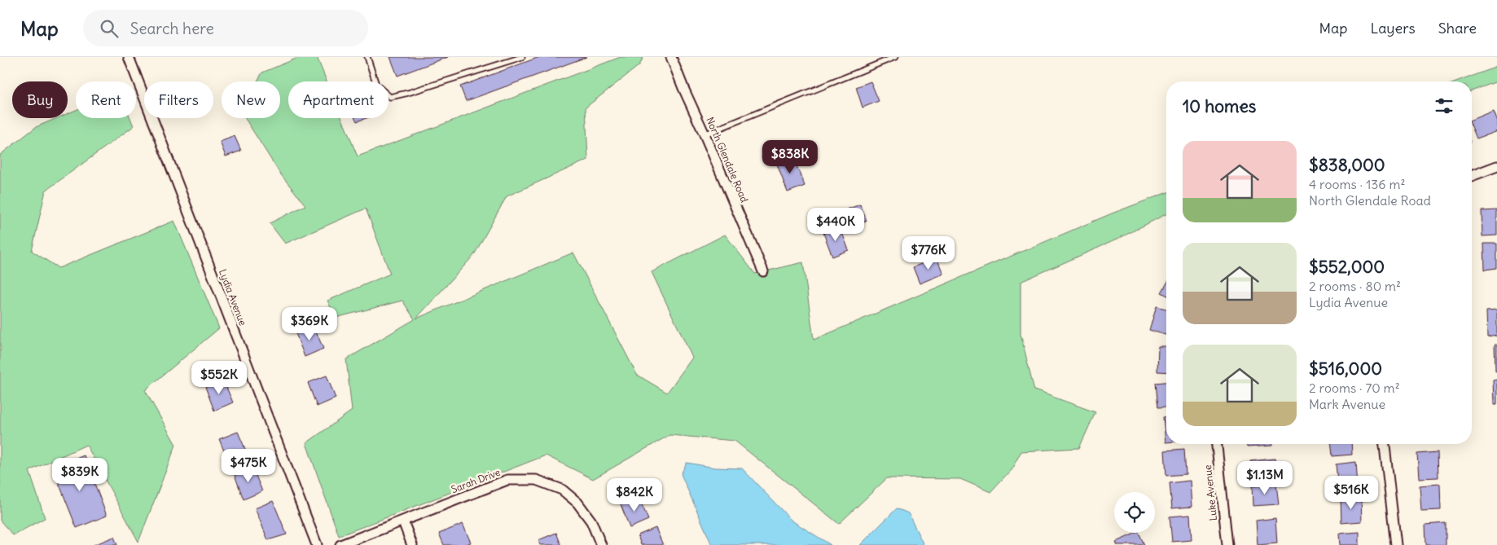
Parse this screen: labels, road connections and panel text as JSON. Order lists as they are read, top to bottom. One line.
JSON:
{"streets":{"street":["North Glendale Road","Lydia Avenue","Sarah Drive","Luke Avenue"]},"page":{"header":"Map","search":"Search here","nav":["Map","Layers","Share"],"chip":["Buy","Rent","Filters","New","Apartment"],"heading":"10 homes","list":[{"name":"$838,000","note":"4 rooms · 136 m² · North Glendale Road"},{"name":"$552,000","note":"2 rooms · 80 m² · Lydia Avenue"},{"name":"$516,000","note":"2 rooms · 70 m² · Mark Avenue"}],"price":["$838K","$440K","$776K","$369K","$552K","$475K","$839K","$1.13M","$516K","$842K"]}}
